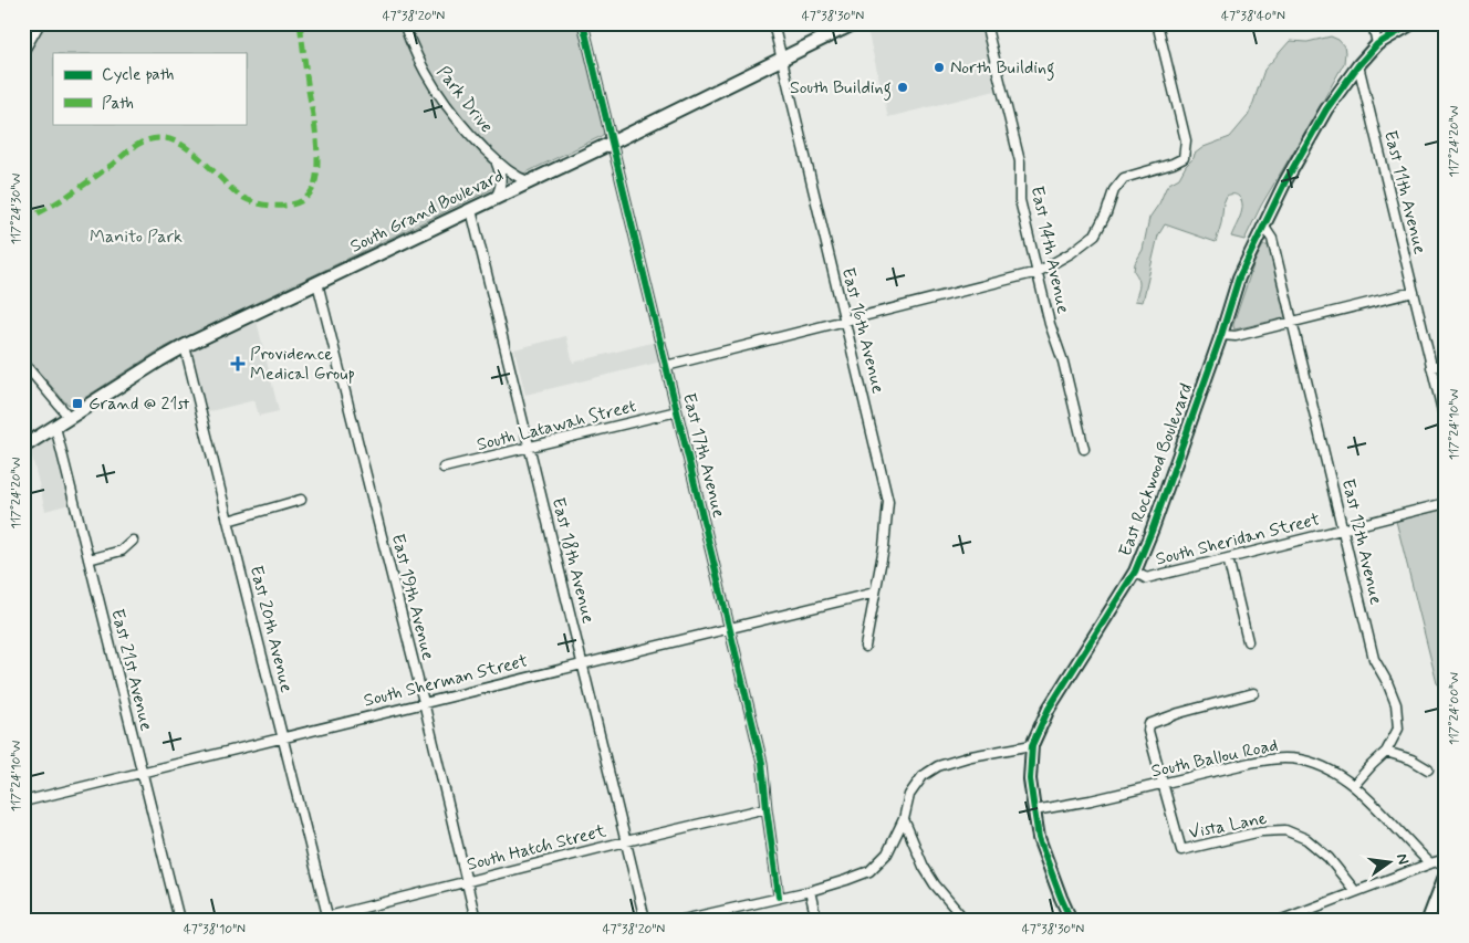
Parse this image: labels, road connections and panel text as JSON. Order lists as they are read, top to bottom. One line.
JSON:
{"streets":{"main road":["South Grand Boulevard"],"street":["Park Drive","East 11th Avenue","East 14th Avenue","East 16th Avenue","South Latawah Street","East 17th Avenue","East Rockwood Boulevard","South Sheridan Street","East 12th Avenue","East 18th Avenue","East 19th Avenue","East 20th Avenue","East 21st Avenue","South Sherman Street","South Ballou Road","Vista Lane","South Hatch Street"]},"crossings":[["Park Drive","South Grand Boulevard"],["East 11th Avenue","East Rockwood Boulevard"],["South Grand Boulevard","East 16th Avenue"],["South Grand Boulevard","East 17th Avenue"],["South Grand Boulevard","East 18th Avenue"],["South Grand Boulevard","East 19th Avenue"],["South Grand Boulevard","East 20th Avenue"],["South Grand Boulevard","East 21st Avenue"],["East 16th Avenue","South Sherman Street"],["South Latawah Street","East 17th Avenue"],["South Latawah Street","East 18th Avenue"],["East 17th Avenue","South Sherman Street"],["East 17th Avenue","South Hatch Street"],["East Rockwood Boulevard","South Sheridan Street"],["East Rockwood Boulevard","East 12th Avenue"],["East Rockwood Boulevard","South Ballou Road"],["South Sheridan Street","East 12th Avenue"],["East 12th Avenue","South Ballou Road"],["East 18th Avenue","South Sherman Street"],["East 18th Avenue","South Hatch Street"],["East 19th Avenue","South Sherman Street"],["East 19th Avenue","South Hatch Street"],["East 20th Avenue","South Sherman Street"],["East 20th Avenue","South Hatch Street"],["East 21st Avenue","South Sherman Street"],["South Ballou Road","Vista Lane"]],"parks":["Manito Park"],"places":{"other":["North Building","South Building"],"health":["Providence Medical Group"],"transit":["Grand @ 21st"]},"legend":["Cycle path","Path"],"north":"right","coordinates":["47°38'20\"N","47°38'30\"N","47°38'40\"N","117°24'20\"W","117°24'30\"W","117°24'10\"W","117°24'00\"W","47°38'10\"N"]}
